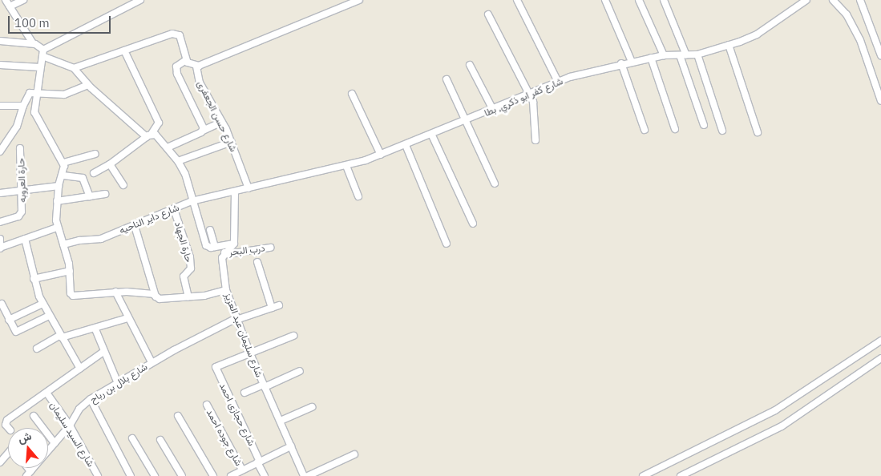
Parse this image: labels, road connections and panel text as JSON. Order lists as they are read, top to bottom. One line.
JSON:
{"streets":{"street":["شارع كفر ابو ذكري, بطا","شارع حسن الجعفرى","حارة العروبه","شارع داير الناحيه","حارة الجهاد","درب البحر","شارع سليمان عبد العزيز","شارع بلال بن رباح","شارع حجازى احمد","شارع السيد سليمان","شارع جوده احمد"]},"crossings":[["شارع كفر ابو ذكري, بطا","شارع حسن الجعفرى"],["شارع كفر ابو ذكري, بطا","شارع داير الناحيه"],["شارع داير الناحيه","حارة الجهاد"],["درب البحر","شارع سليمان عبد العزيز"],["شارع سليمان عبد العزيز","شارع بلال بن رباح"],["شارع سليمان عبد العزيز","شارع حجازى احمد"],["شارع بلال بن رباح","شارع السيد سليمان"]],"scale_bar":"100 m","north":"top"}
